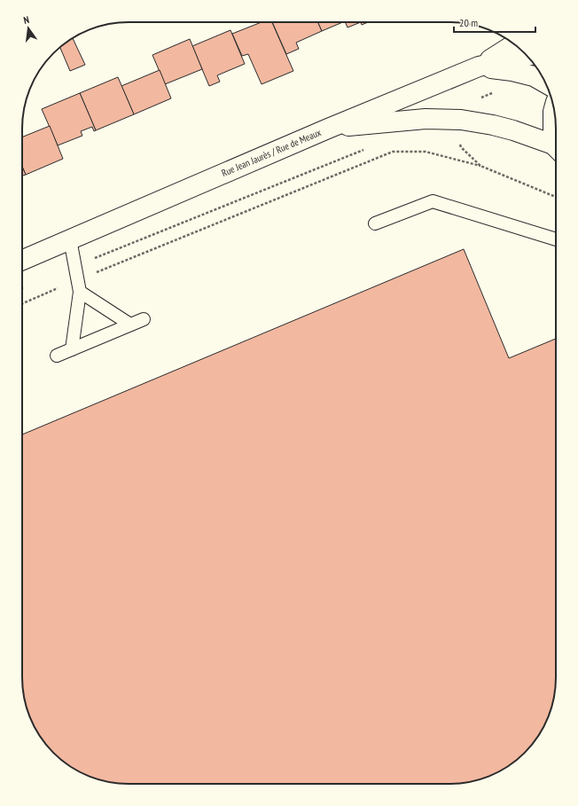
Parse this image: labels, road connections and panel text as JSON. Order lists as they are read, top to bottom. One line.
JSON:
{"streets":{"main road":["Rue Jean Jaurès / Rue de Meaux"]},"scale_bar":"20 m","north":"top"}
